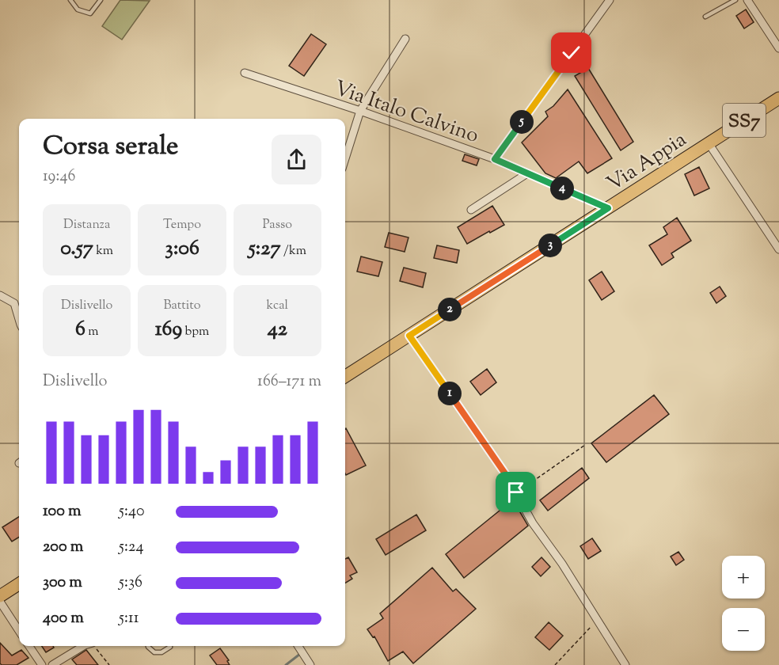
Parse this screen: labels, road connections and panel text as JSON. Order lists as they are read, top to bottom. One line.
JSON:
{"streets":{"main road":["SS7","Via Appia"],"street":["Via Italo Calvino"]},"crossings":[["Via Italo Calvino","Via Appia"]],"page":{"pins":["5","4","3","2","1"],"heading":["Corsa serale","19:46"],"stats":[["Distanza","0.57 km"],["Tempo","3:06"],["Passo","5:27 /km"],["Dislivello","6 m"],["Battito","169 bpm"],["kcal","42"]],"chart":["Dislivello","166–171 m"],"list":[{"name":"100 m","note":"5:40"},{"name":"200 m","note":"5:24"},{"name":"300 m","note":"5:36"},{"name":"400 m","note":"5:11"}],"map_buttons":["+","−"]}}
